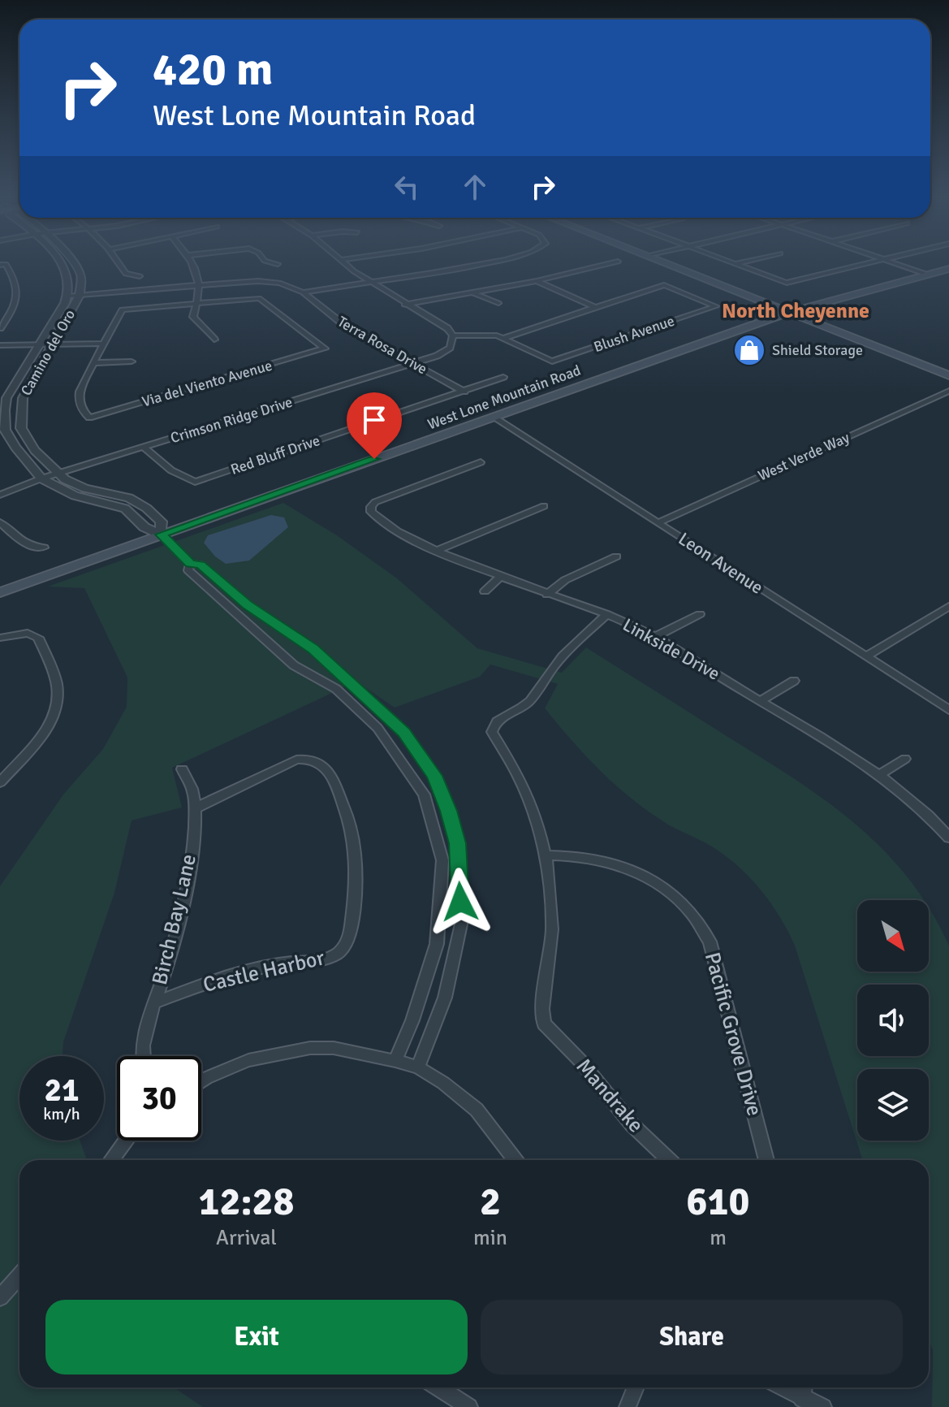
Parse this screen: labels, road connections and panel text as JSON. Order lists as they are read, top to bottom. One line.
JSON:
{"streets":{"main road":["West Lone Mountain Road"],"street":["Blush Avenue","Terra Rosa Drive","Camino del Oro","Via del Viento Avenue","Crimson Ridge Drive","Red Bluff Drive","West Verde Way","Leon Avenue","Linkside Drive","Birch Bay Lane","Castle Harbor","Pacific Grove Drive","Mandrake"]},"crossings":[["Terra Rosa Drive","Crimson Ridge Drive"],["Terra Rosa Drive","Red Bluff Drive"],["Camino del Oro","West Lone Mountain Road"],["Camino del Oro","Crimson Ridge Drive"],["West Lone Mountain Road","Leon Avenue"],["Crimson Ridge Drive","Red Bluff Drive"],["West Verde Way","Leon Avenue"],["Birch Bay Lane","Castle Harbor"],["Pacific Grove Drive","Mandrake"]],"districts":["North Cheyenne"],"places":{"shop":["Shield Storage"]},"north":"bottom right","page":{"turn":["420 m","West Lone Mountain Road"],"speed":"21 km/h","limit":"30","eta":["12:28","Arrival","2","min","610","m"],"buttons":["Exit","Share"]}}
